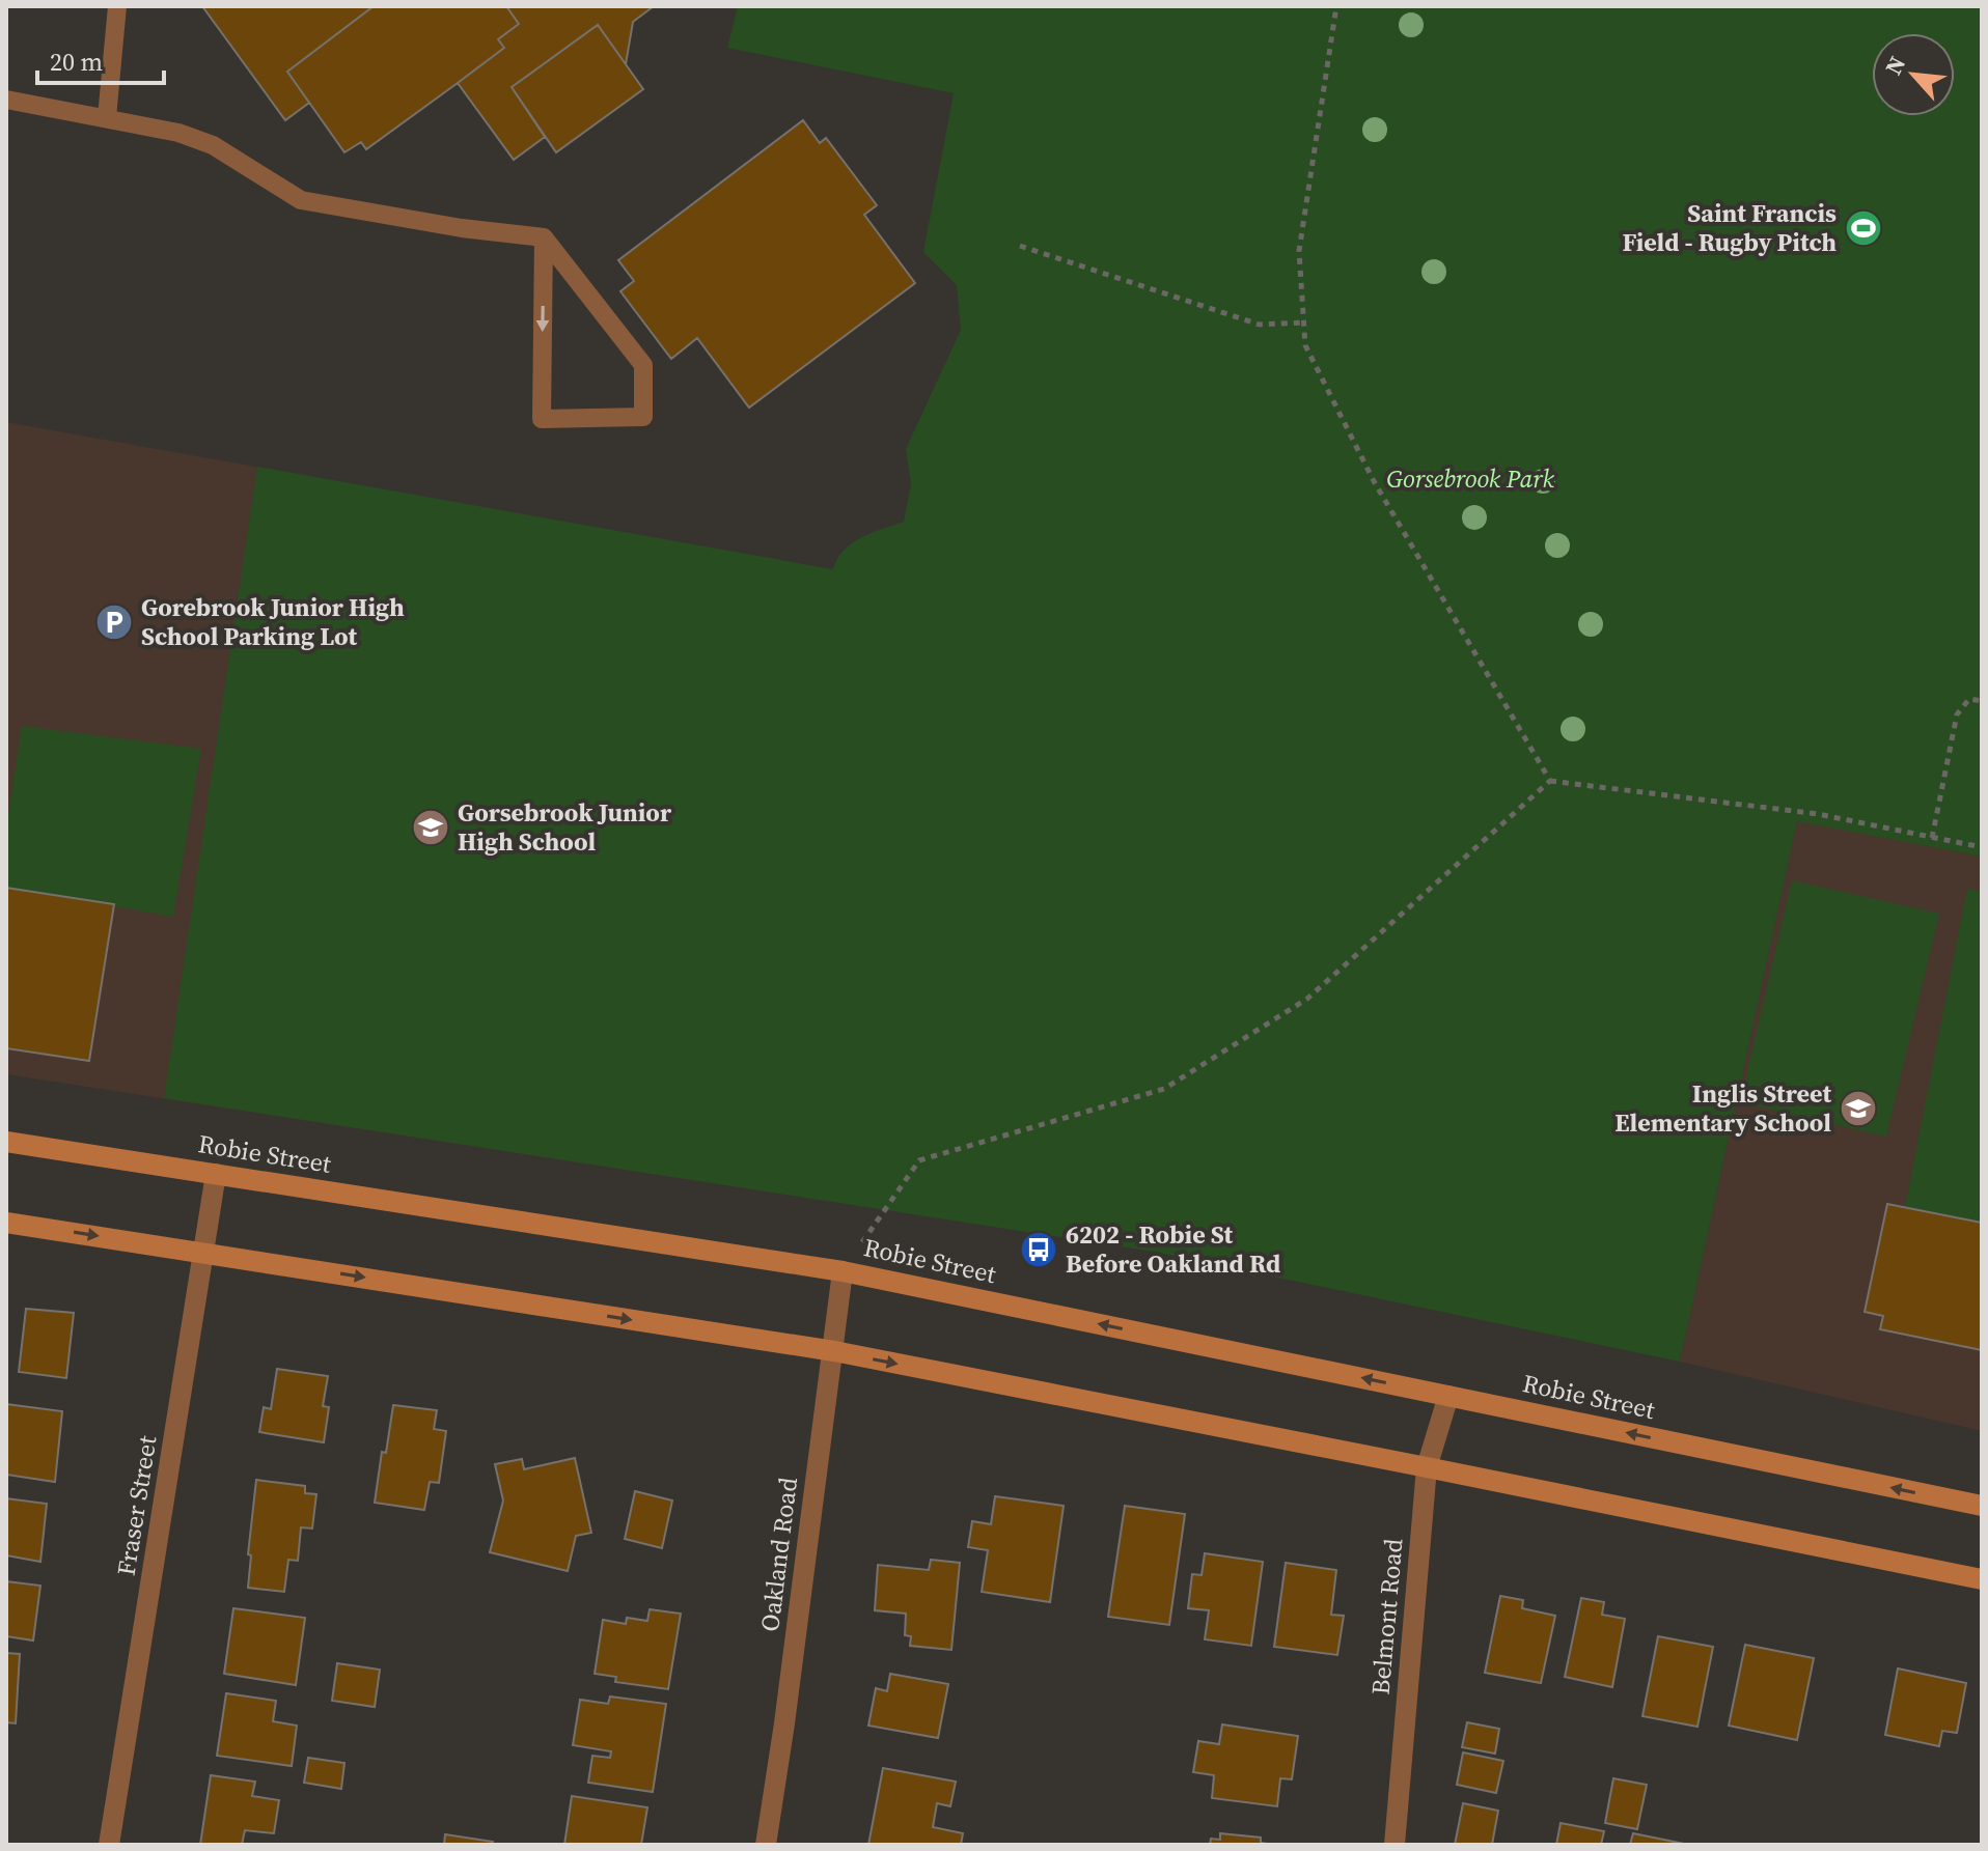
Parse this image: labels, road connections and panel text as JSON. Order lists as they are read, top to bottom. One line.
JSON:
{"streets":{"main road":["Robie Street"],"street":["Fraser Street","Oakland Road","Belmont Road"]},"crossings":[["Robie Street","Fraser Street"],["Robie Street","Oakland Road"],["Robie Street","Belmont Road"]],"parks":["Gorsebrook Park"],"places":{"sports":["Saint Francis Field - Rugby Pitch"],"parking":["Gorebrook Junior High School Parking Lot"],"school or university":["Gorsebrook Junior High School","Inglis Street Elementary School"],"bus stop":["6202 - Robie St Before Oakland Rd"]},"scale_bar":"20 m","north":"top left"}
